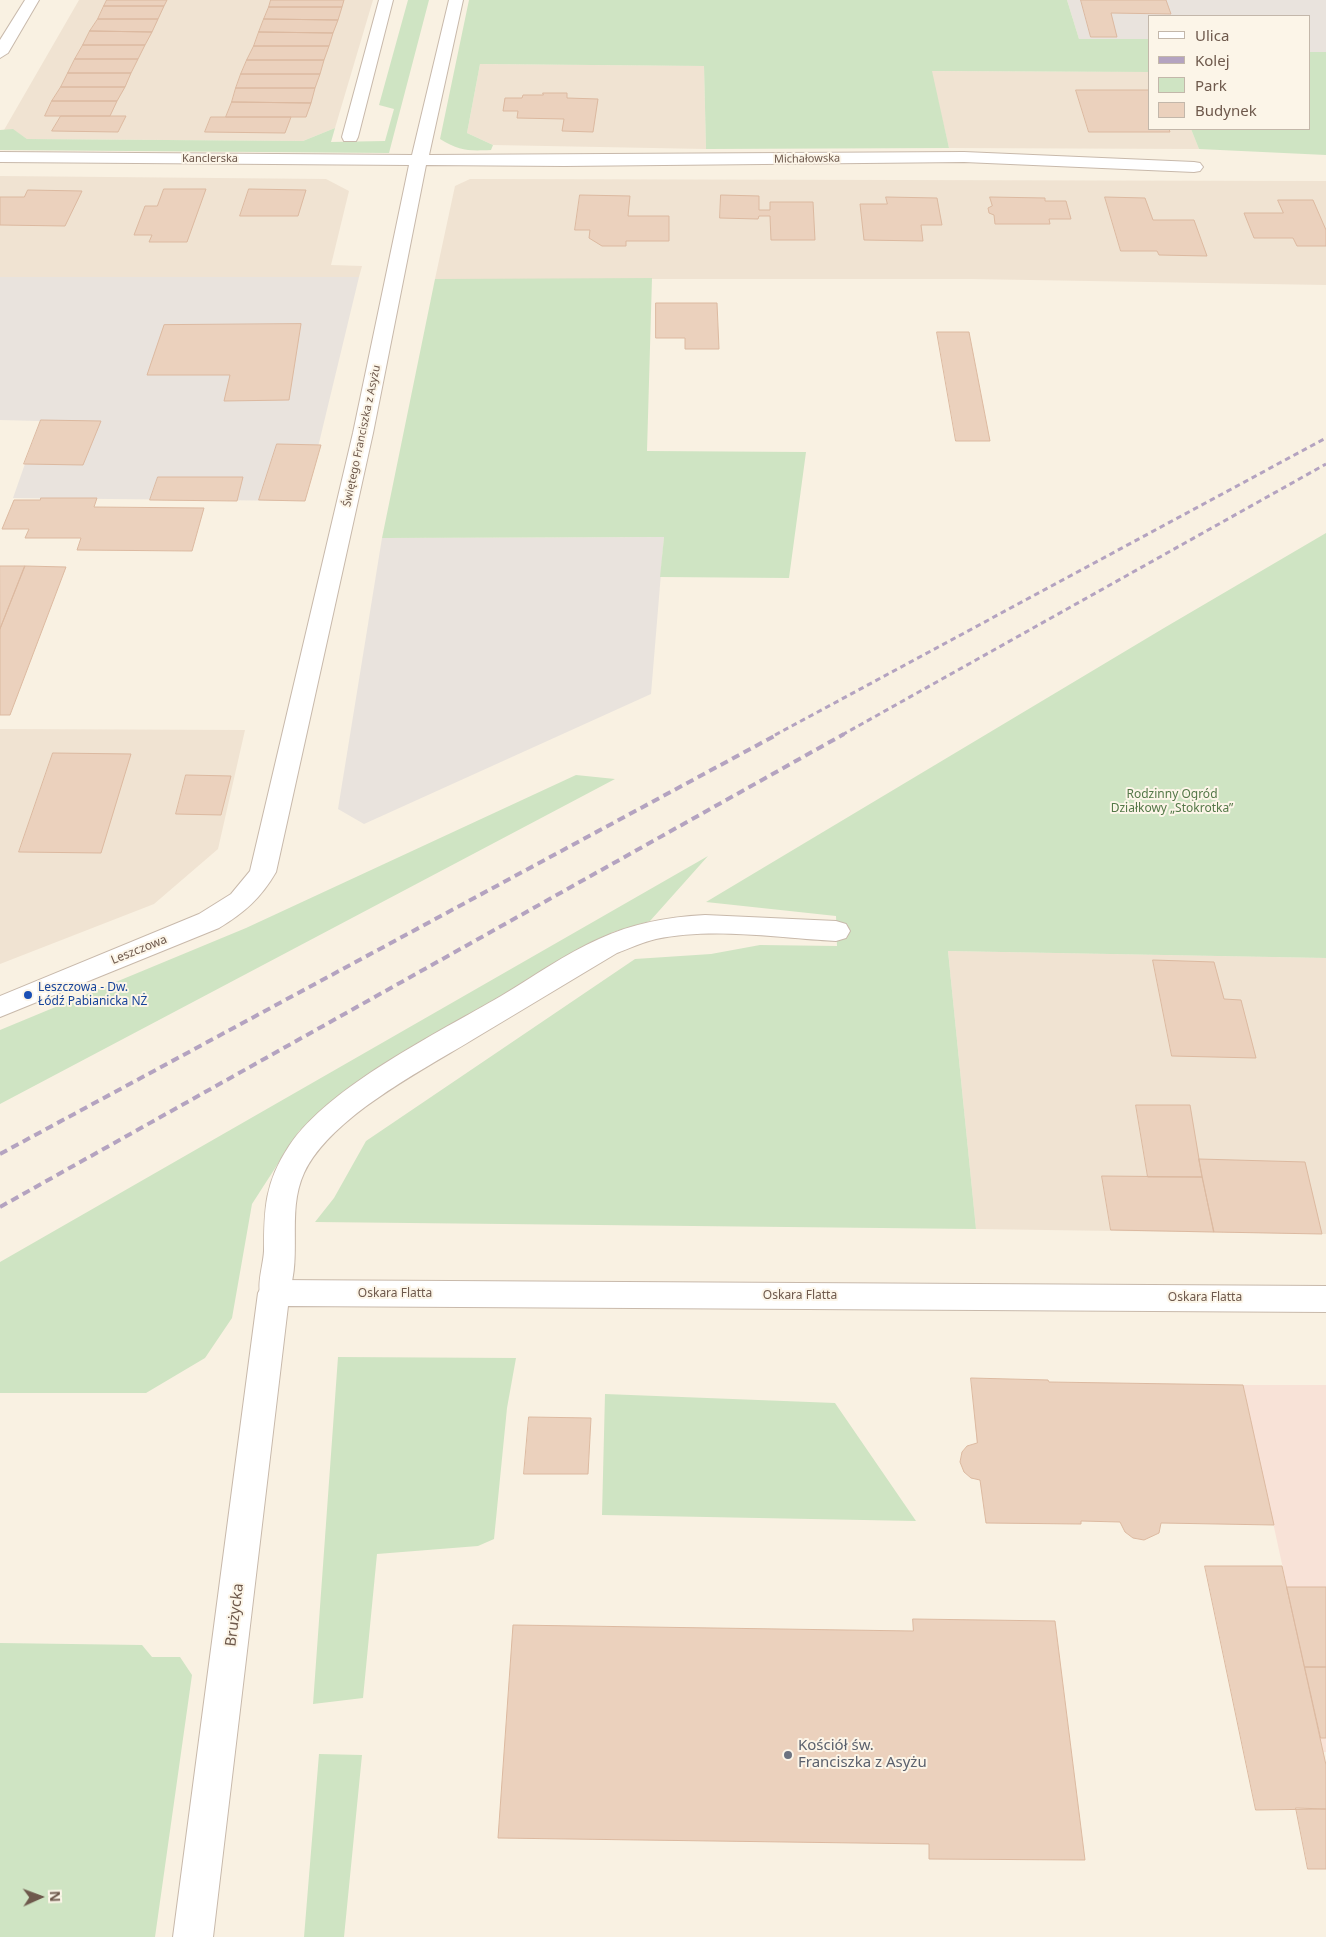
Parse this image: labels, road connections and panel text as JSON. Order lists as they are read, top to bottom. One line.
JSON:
{"streets":{"street":["Kanclerska","Michałowska","Świętego Franciszka z Asyżu","Leszczowa","Oskara Flatta","Brużycka"]},"crossings":[["Kanclerska","Michałowska"],["Kanclerska","Świętego Franciszka z Asyżu"],["Michałowska","Świętego Franciszka z Asyżu"],["Świętego Franciszka z Asyżu","Leszczowa"],["Oskara Flatta","Brużycka"]],"parks":["Rodzinny Ogród Działkowy „Stokrotka”"],"places":["Leszczowa - Dw. Łódź Pabianicka NŻ","Kościół św. Franciszka z Asyżu"],"legend":["Ulica","Kolej","Park","Budynek"],"north":"right"}
